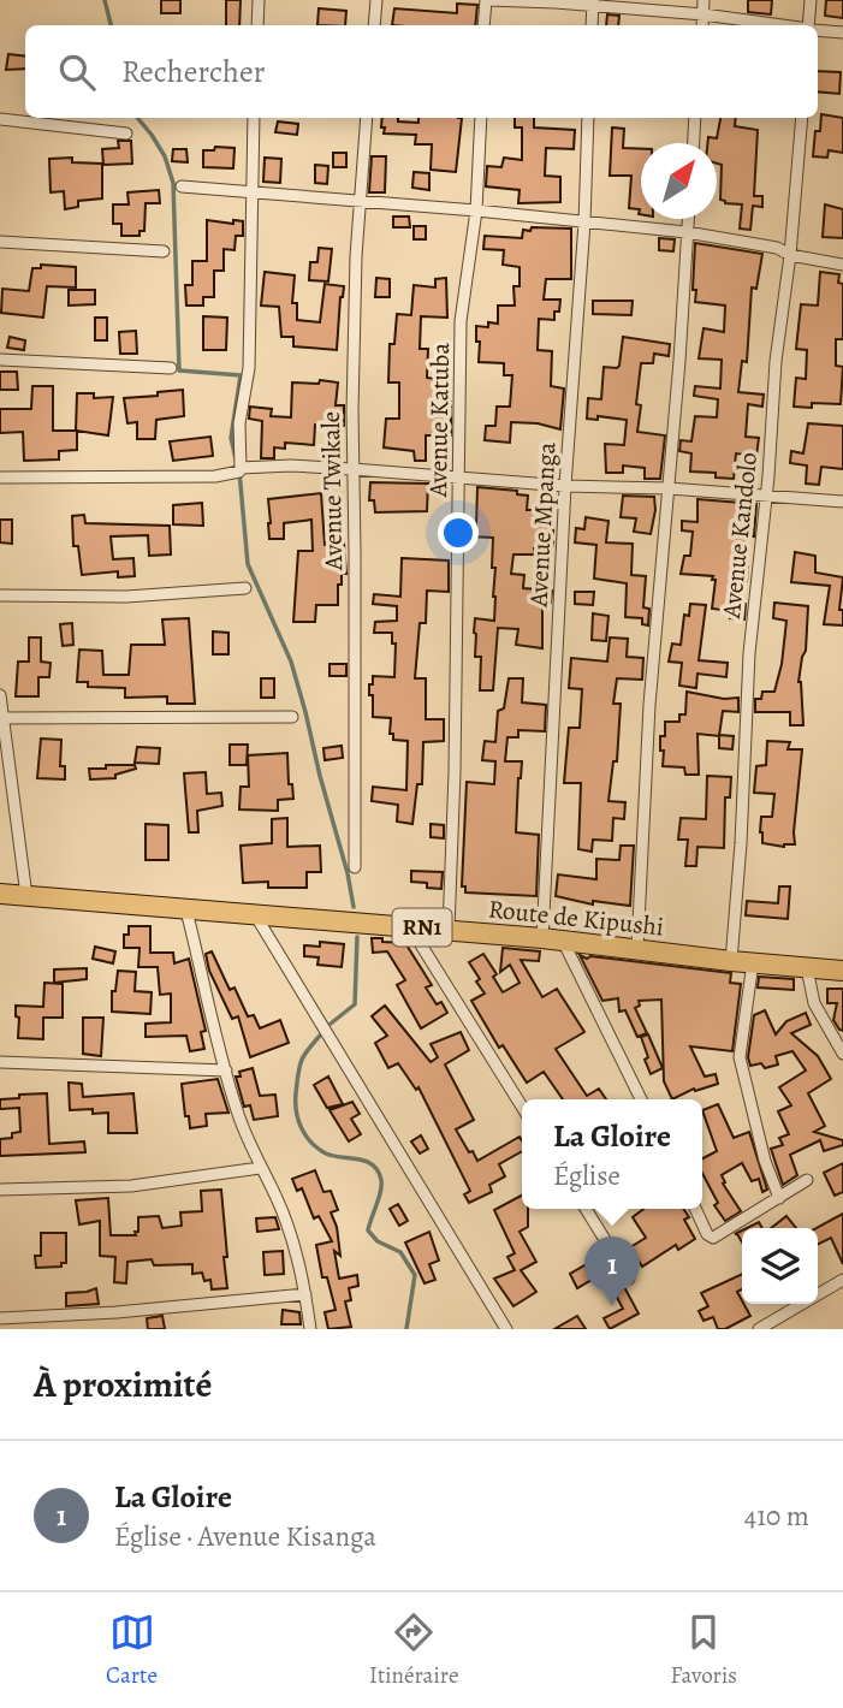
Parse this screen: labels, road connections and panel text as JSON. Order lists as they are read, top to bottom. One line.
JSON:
{"streets":{"highway":["Route de Kipushi","RN1"],"street":["Avenue Katuba","Avenue Twikale","Avenue Mpanga","Avenue Kandolo"]},"crossings":[["Avenue Katuba","Route de Kipushi"],["Avenue Mpanga","Route de Kipushi"],["Avenue Kandolo","Route de Kipushi"]],"north":"top right","page":{"search":"Rechercher","popup":["La Gloire","Église"],"pins":"1","heading":"À proximité","list":[{"mark":"1","name":"La Gloire","note":"Église · Avenue Kisanga","value":"410 m"}],"nav":["Carte","Itinéraire","Favoris"]}}
